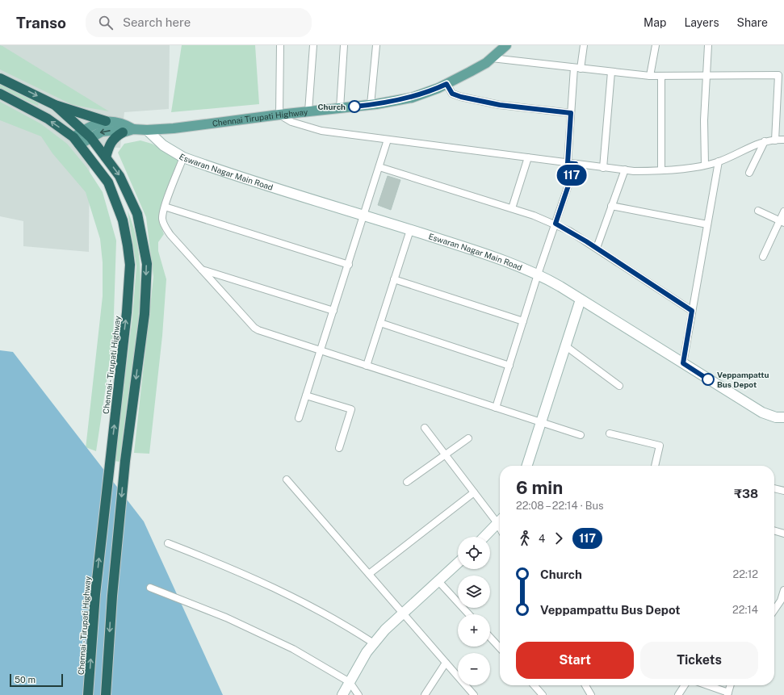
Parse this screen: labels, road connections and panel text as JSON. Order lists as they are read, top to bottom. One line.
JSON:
{"streets":{"highway":["Chennai - Tirupati Highway"],"main road":["Chennai Tirupati Highway"],"street":["Eswaran Nagar Main Road"]},"crossings":[["Chennai Tirupati Highway","Eswaran Nagar Main Road"]],"places":["Church","Veppampattu Bus Depot"],"lines":["bus line 117"],"scale_bar":"50 m","page":{"header":"Transo","search":"Search here","nav":["Map","Layers","Share"],"on_map":"117","heading":["6 min","22:08 – 22:14 · Bus","₹38"],"legs":["4","117"],"map_buttons":["+","−"],"list":[{"name":"Church","value":"22:12"},{"name":"Veppampattu Bus Depot","value":"22:14"}],"buttons":["Start","Tickets"],"scale":"50 m"}}
